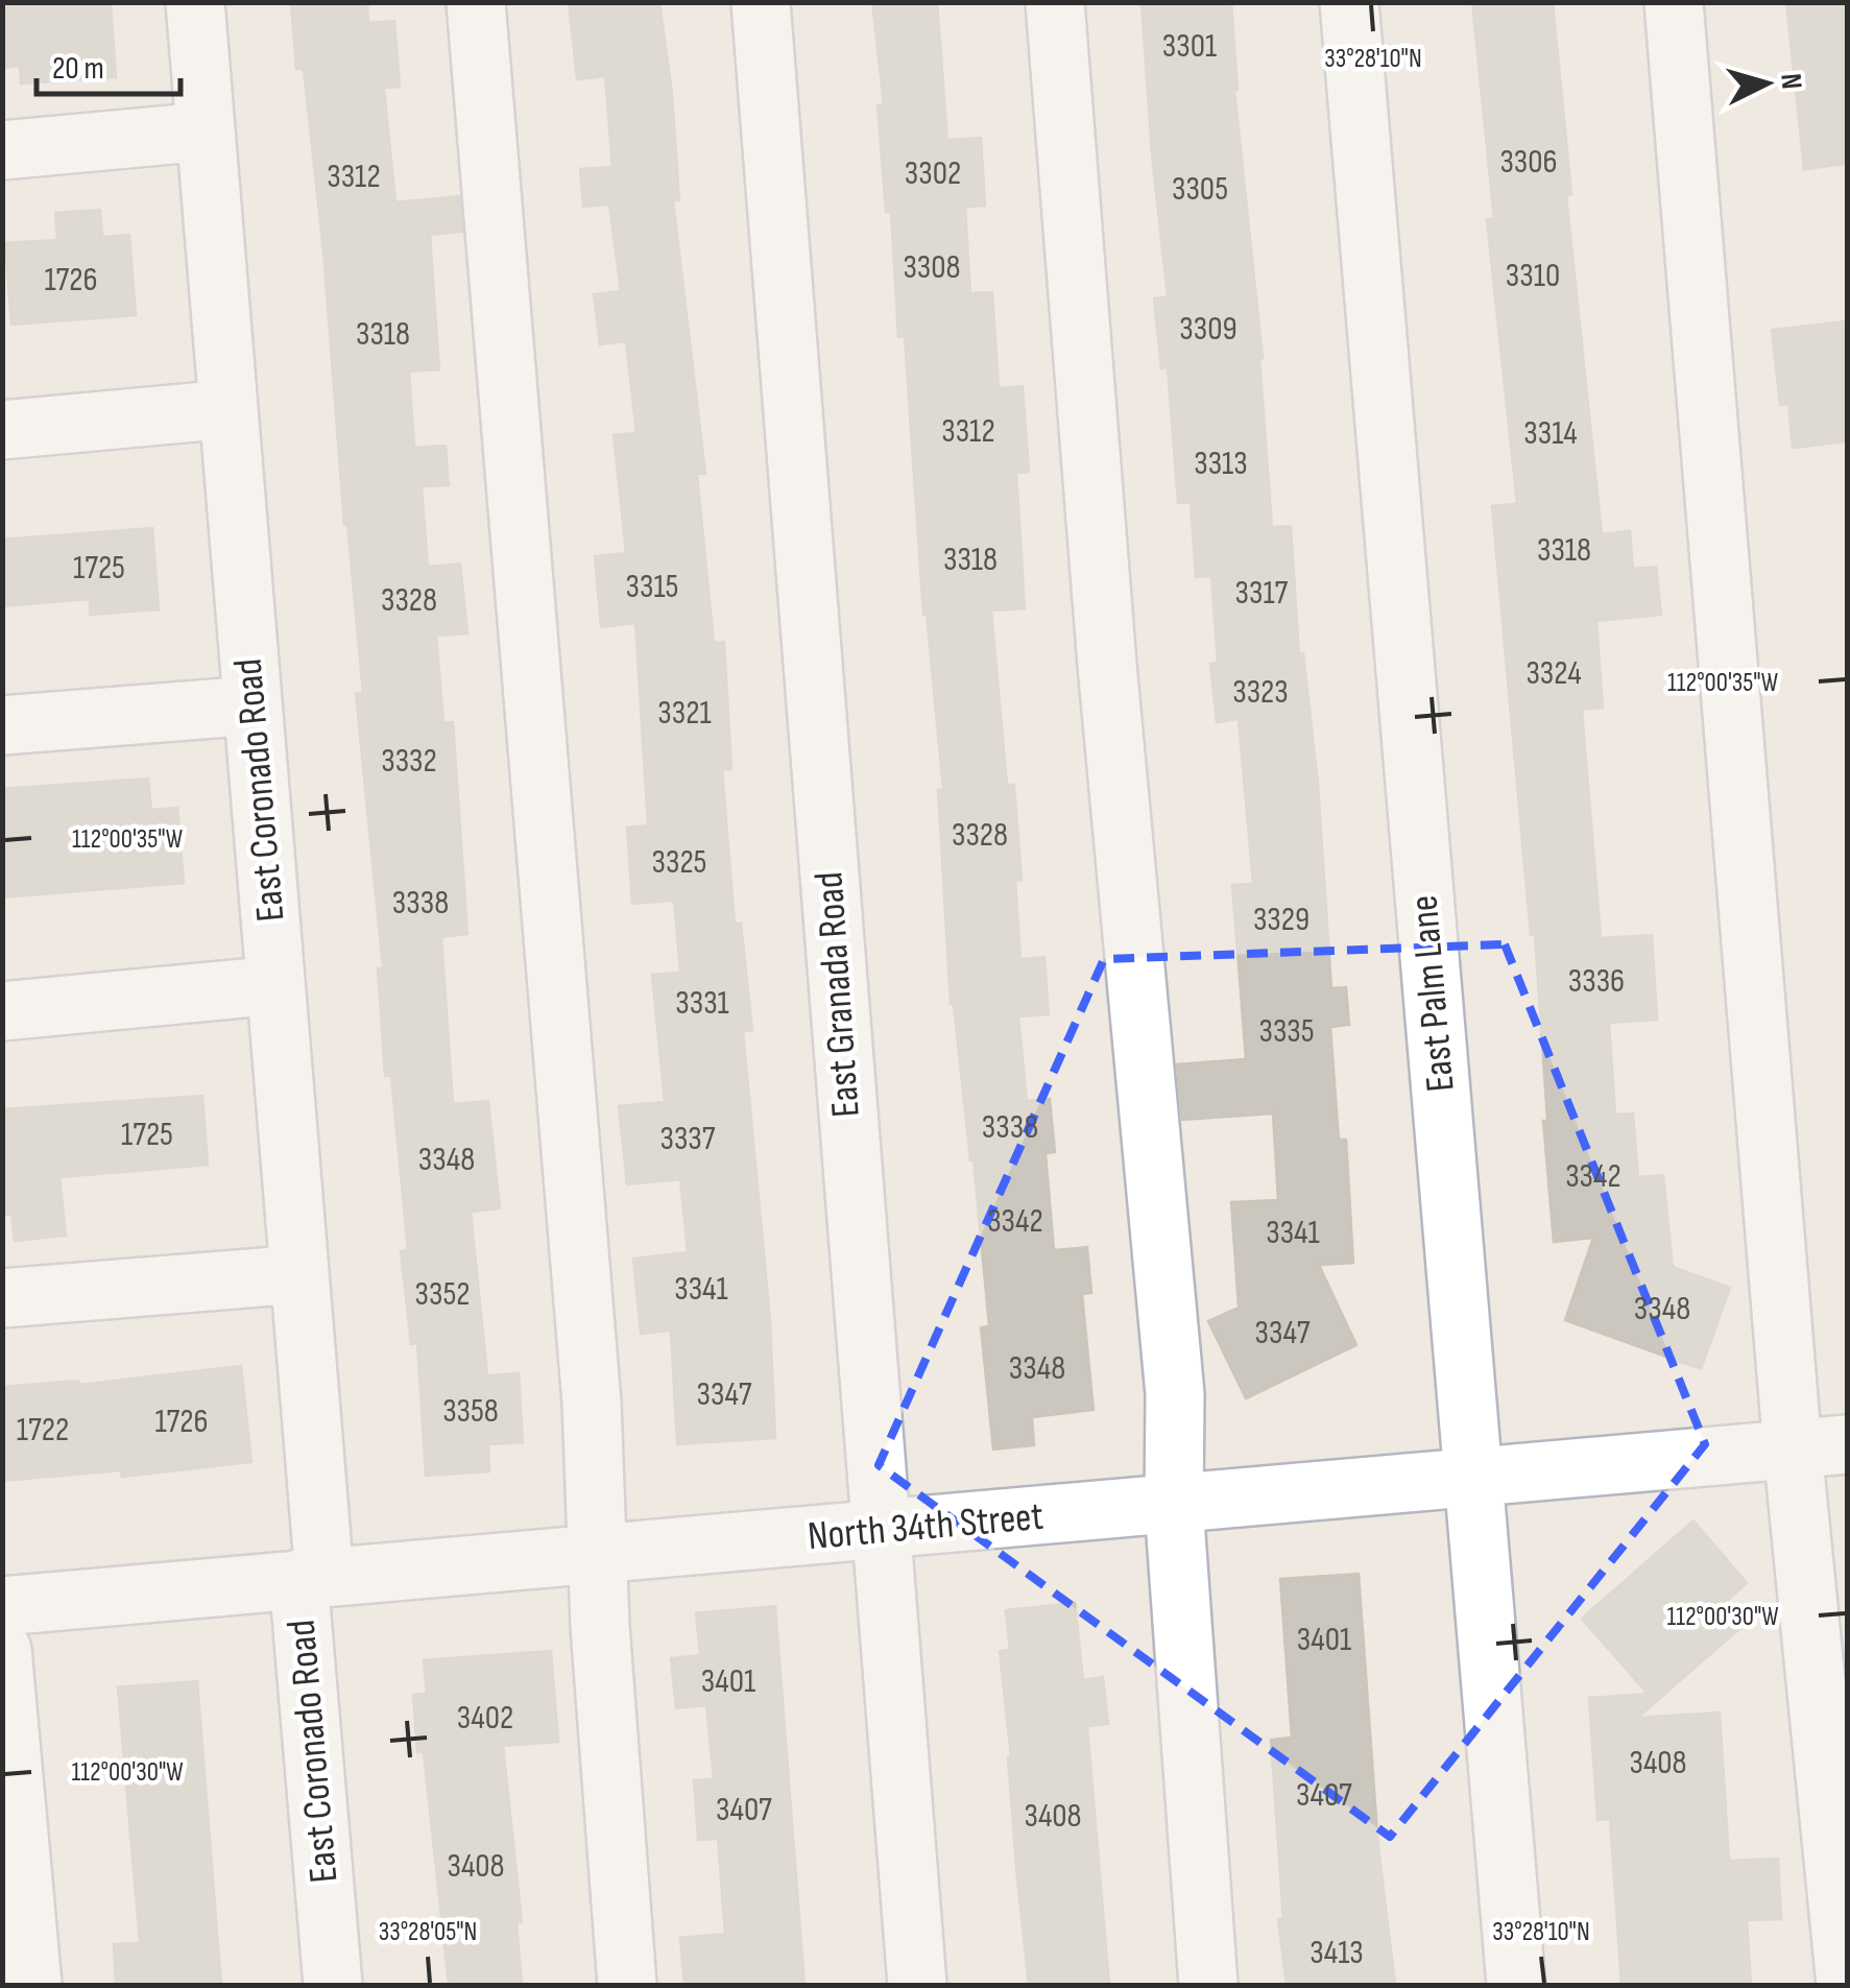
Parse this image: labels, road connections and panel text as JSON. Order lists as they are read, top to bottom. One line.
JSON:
{"streets":{"street":["East Coronado Road","East Palm Lane","East Granada Road","North 34th Street"]},"crossings":[["East Coronado Road","North 34th Street"],["East Palm Lane","North 34th Street"],["East Granada Road","North 34th Street"]],"house_numbers":["3301","3306","3302","3312","3305","3308","3310","1726","3309","3318","3312","3314","3313","3318","3318","1725","3315","3317","3328","3324","3323","3321","3332","3328","3325","3338","3329","3336","3331","3335","3338","1725","3337","3348","3342","3342","3341","3341","3352","3348","3347","3348","3347","3358","1726","1722","3401","3401","3402","3408","3407","3407","3408","3408","3413"],"scale_bar":"20 m","north":"right","coordinates":["33°28'10\"N","112°00'35\"W","112°00'30\"W","33°28'05\"N"]}
